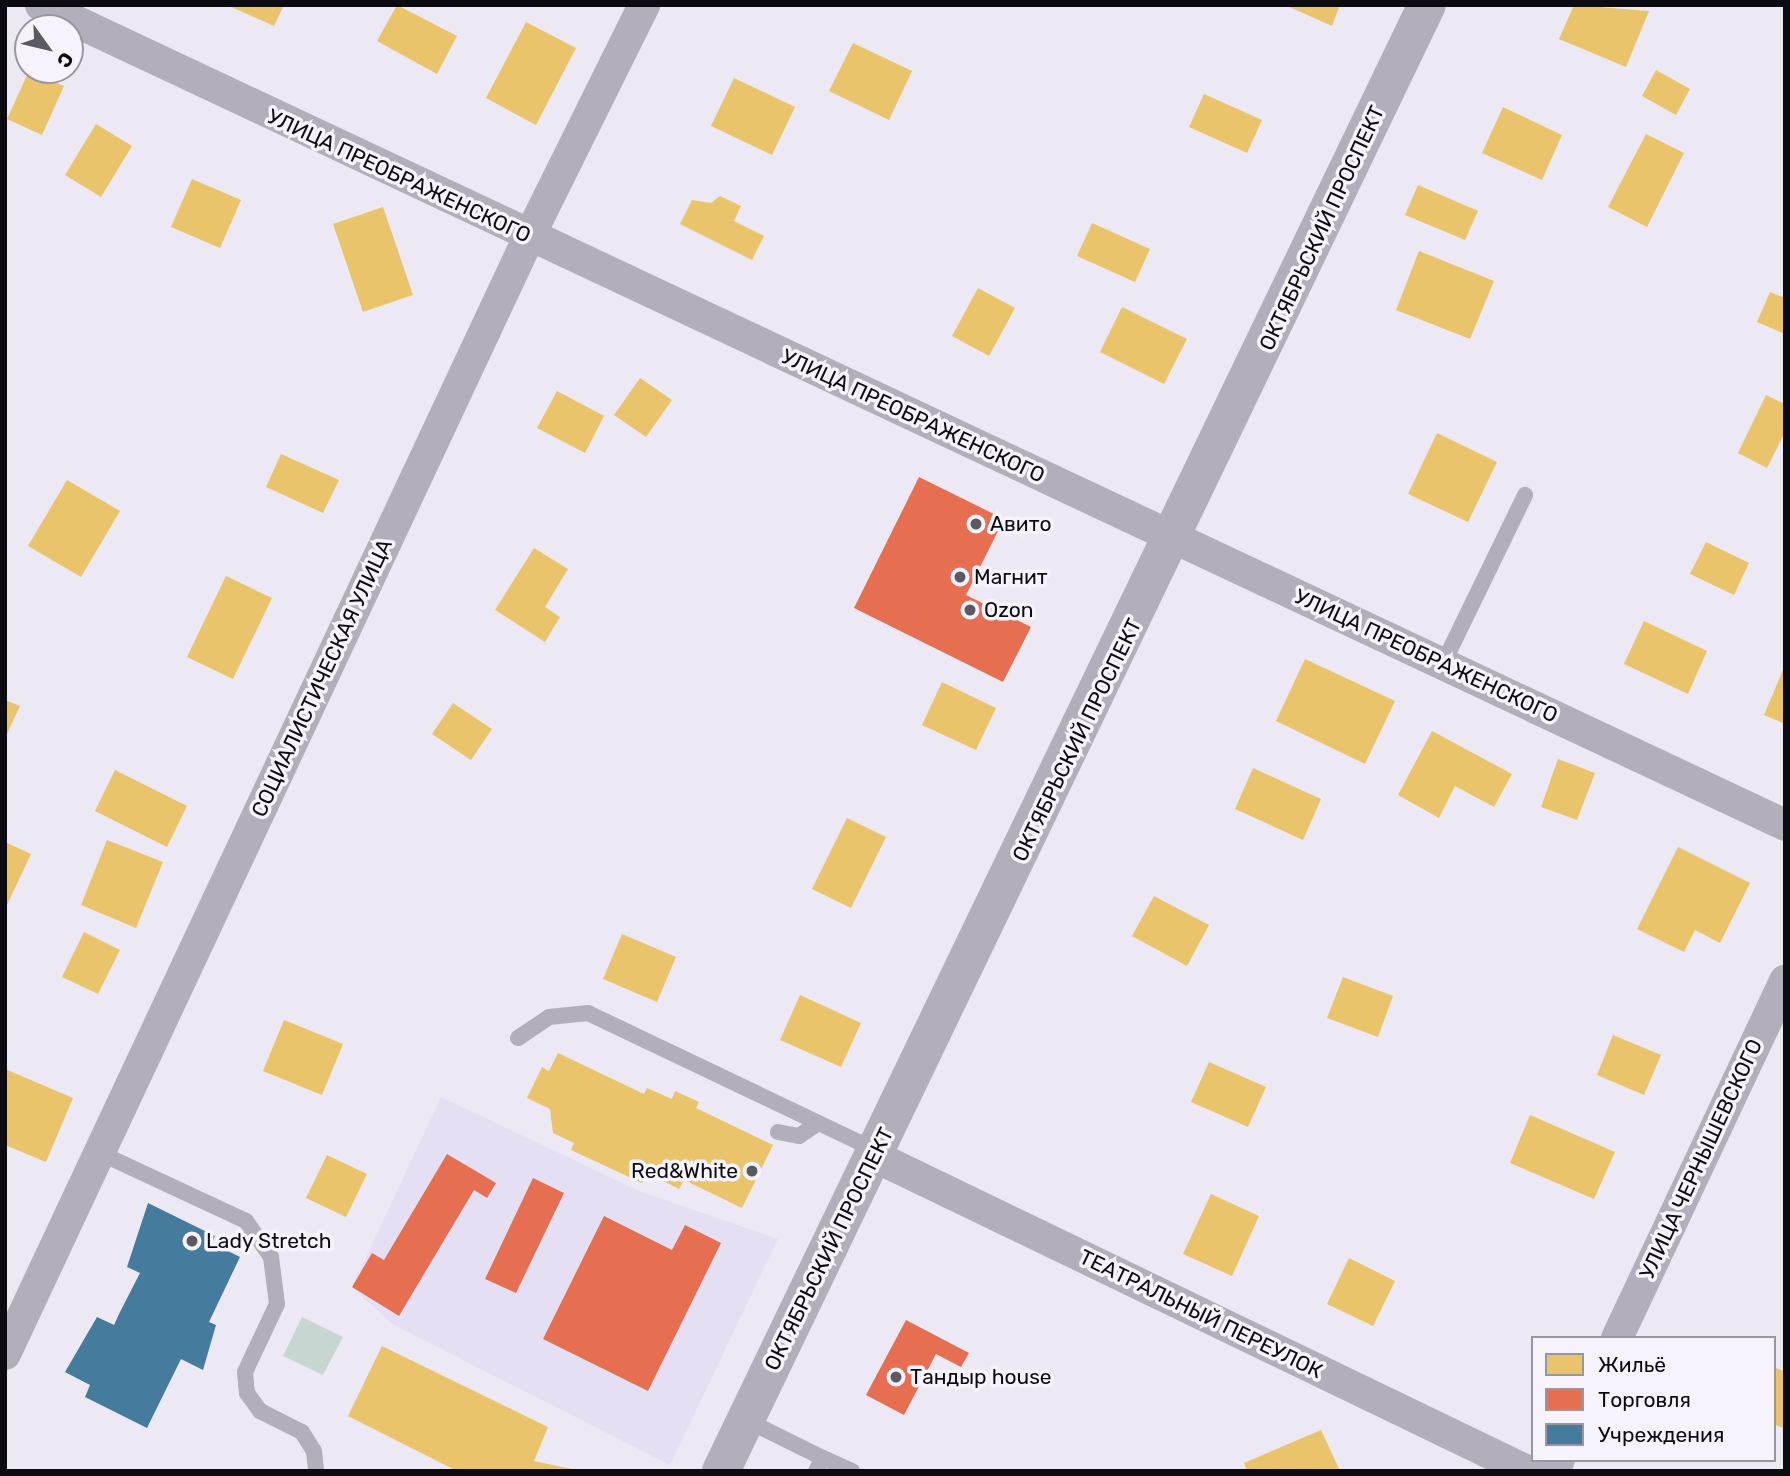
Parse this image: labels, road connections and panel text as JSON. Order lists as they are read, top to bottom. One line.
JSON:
{"streets":{"street":["УЛИЦА ПРЕОБРАЖЕНСКОГО","ОКТЯБРЬСКИЙ ПРОСПЕКТ","СОЦИАЛИСТИЧЕСКАЯ УЛИЦА","УЛИЦА ЧЕРНЫШЕВСКОГО","ТЕАТРАЛЬНЫЙ ПЕРЕУЛОК"]},"crossings":[["УЛИЦА ПРЕОБРАЖЕНСКОГО","ОКТЯБРЬСКИЙ ПРОСПЕКТ"],["УЛИЦА ПРЕОБРАЖЕНСКОГО","СОЦИАЛИСТИЧЕСКАЯ УЛИЦА"],["ОКТЯБРЬСКИЙ ПРОСПЕКТ","ТЕАТРАЛЬНЫЙ ПЕРЕУЛОК"]],"places":["Авито","Магнит","Ozon","Red&White","Lady Stretch","Тандыр house"],"legend":["Жильё","Торговля","Учреждения"],"north":"bottom right"}
